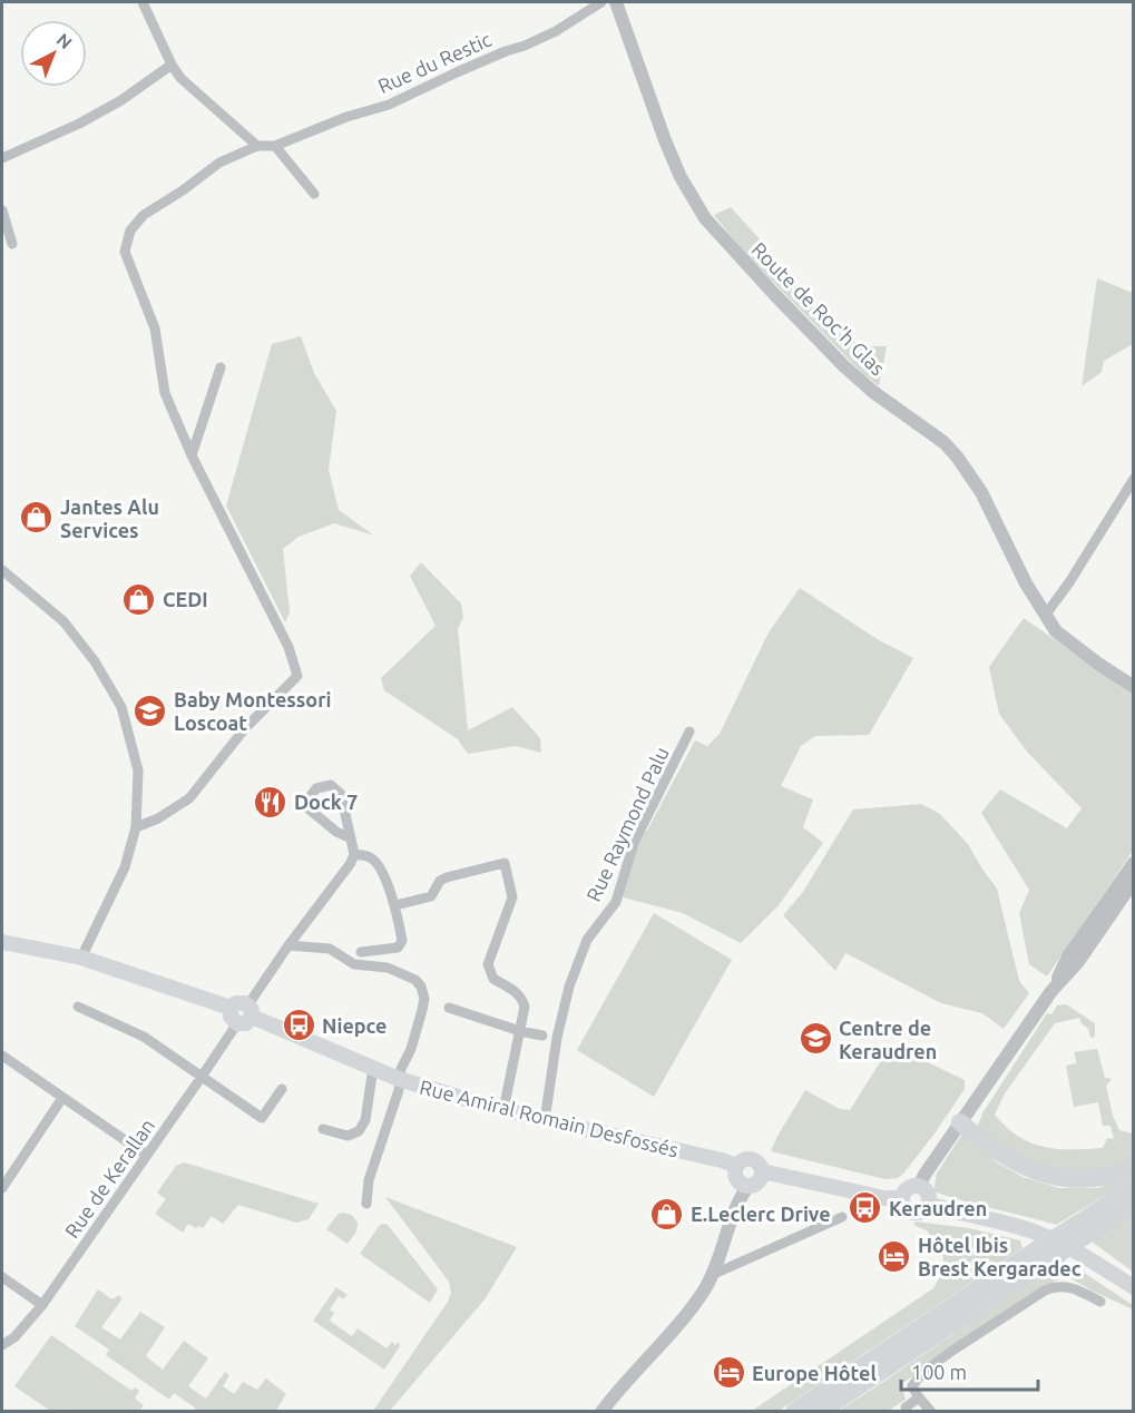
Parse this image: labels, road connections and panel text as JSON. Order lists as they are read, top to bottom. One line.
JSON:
{"streets":{"main road":["Rue Amiral Romain Desfossés"],"street":["Rue du Restic","Route de Roc'h Glas","Rue Raymond Palu","Rue de Kerallan"]},"crossings":[["Rue Raymond Palu","Rue Amiral Romain Desfossés"],["Rue Amiral Romain Desfossés","Rue de Kerallan"]],"places":{"shop":["Jantes Alu Services","CEDI","E.Leclerc Drive"],"school or university":["Baby Montessori Loscoat","Centre de Keraudren"],"restaurant":["Dock 7"],"bus stop":["Niepce","Keraudren"],"hotel":["Hôtel Ibis Brest Kergaradec","Europe Hôtel"]},"scale_bar":"100 m","north":"top right"}
